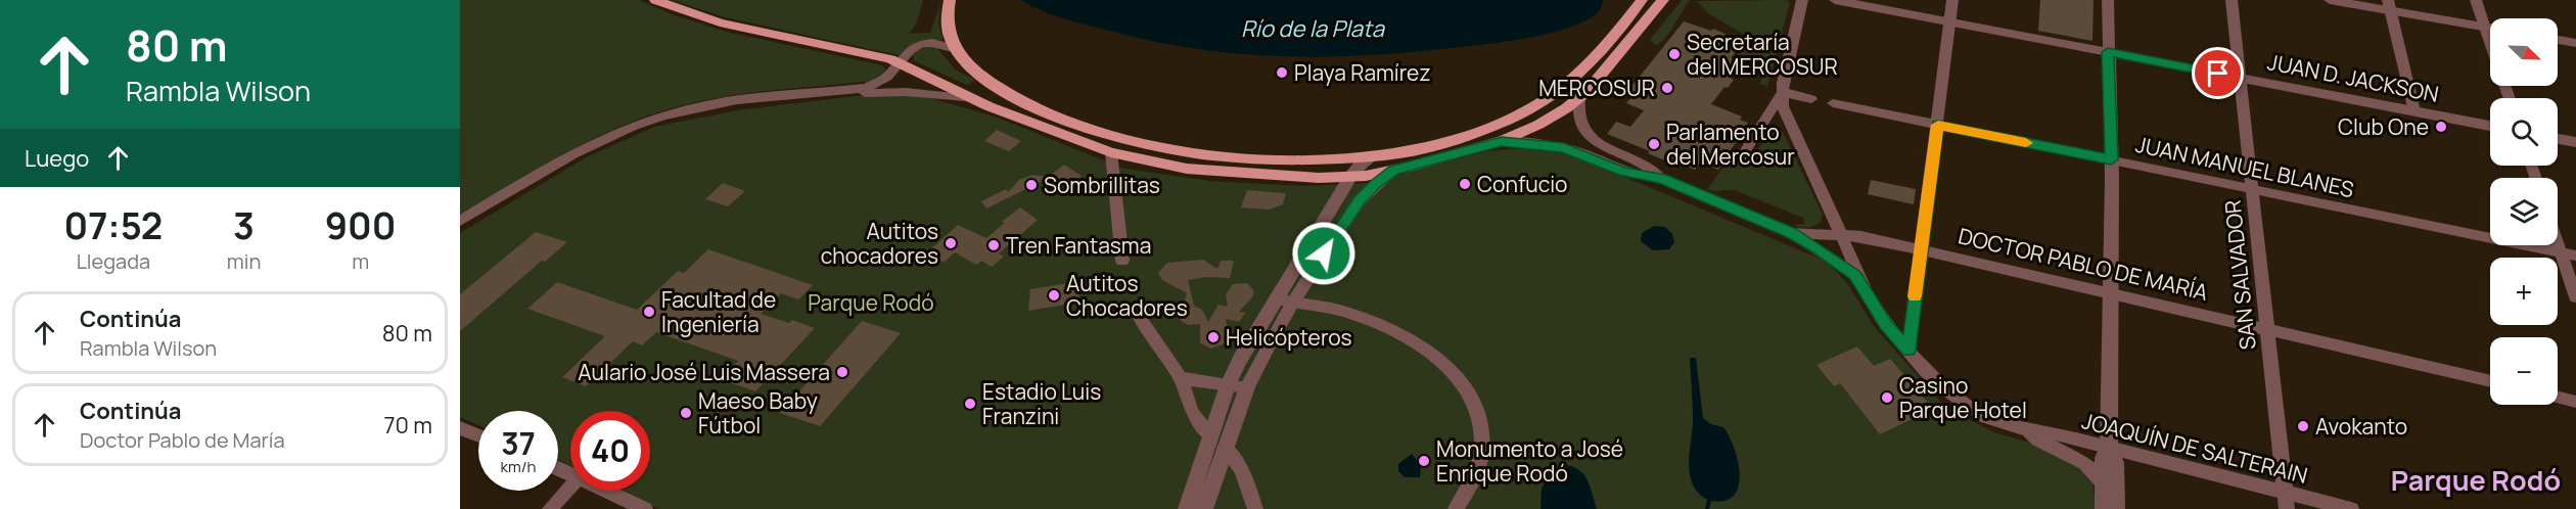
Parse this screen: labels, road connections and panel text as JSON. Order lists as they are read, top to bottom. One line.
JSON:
{"streets":{"street":["JUAN D. JACKSON","JUAN MANUEL BLANES","DOCTOR PABLO DE MARÍA","SAN SALVADOR","JOAQUÍN DE SALTERAIN"]},"crossings":[["JUAN D. JACKSON","SAN SALVADOR"],["JUAN MANUEL BLANES","SAN SALVADOR"],["DOCTOR PABLO DE MARÍA","SAN SALVADOR"],["SAN SALVADOR","JOAQUÍN DE SALTERAIN"]],"districts":["Parque Rodó"],"water":["Río de la Plata"],"parks":["Parque Rodó"],"places":["Secretaría del MERCOSUR","Playa Ramírez","MERCOSUR","Club One","Parlamento del Mercosur","Confucio","Sombrillitas","Autitos chocadores","Tren Fantasma","Autitos Chocadores","Facultad de Ingeniería","Helicópteros","Aulario José Luis Massera","Casino Parque Hotel","Estadio Luis Franzini","Maeso Baby Fútbol","Avokanto","Monumento a José Enrique Rodó"],"north":"bottom right","page":{"turn":["80 m","Rambla Wilson"],"map_buttons":["+","−"],"then":"Luego","eta":["07:52","Llegada","3","min","900","m"],"list":[{"name":"Continúa","note":"Rambla Wilson","value":"80 m"},{"name":"Continúa","note":"Doctor Pablo de María","value":"70 m"}],"speed":"37 km/h","limit":"40"}}
